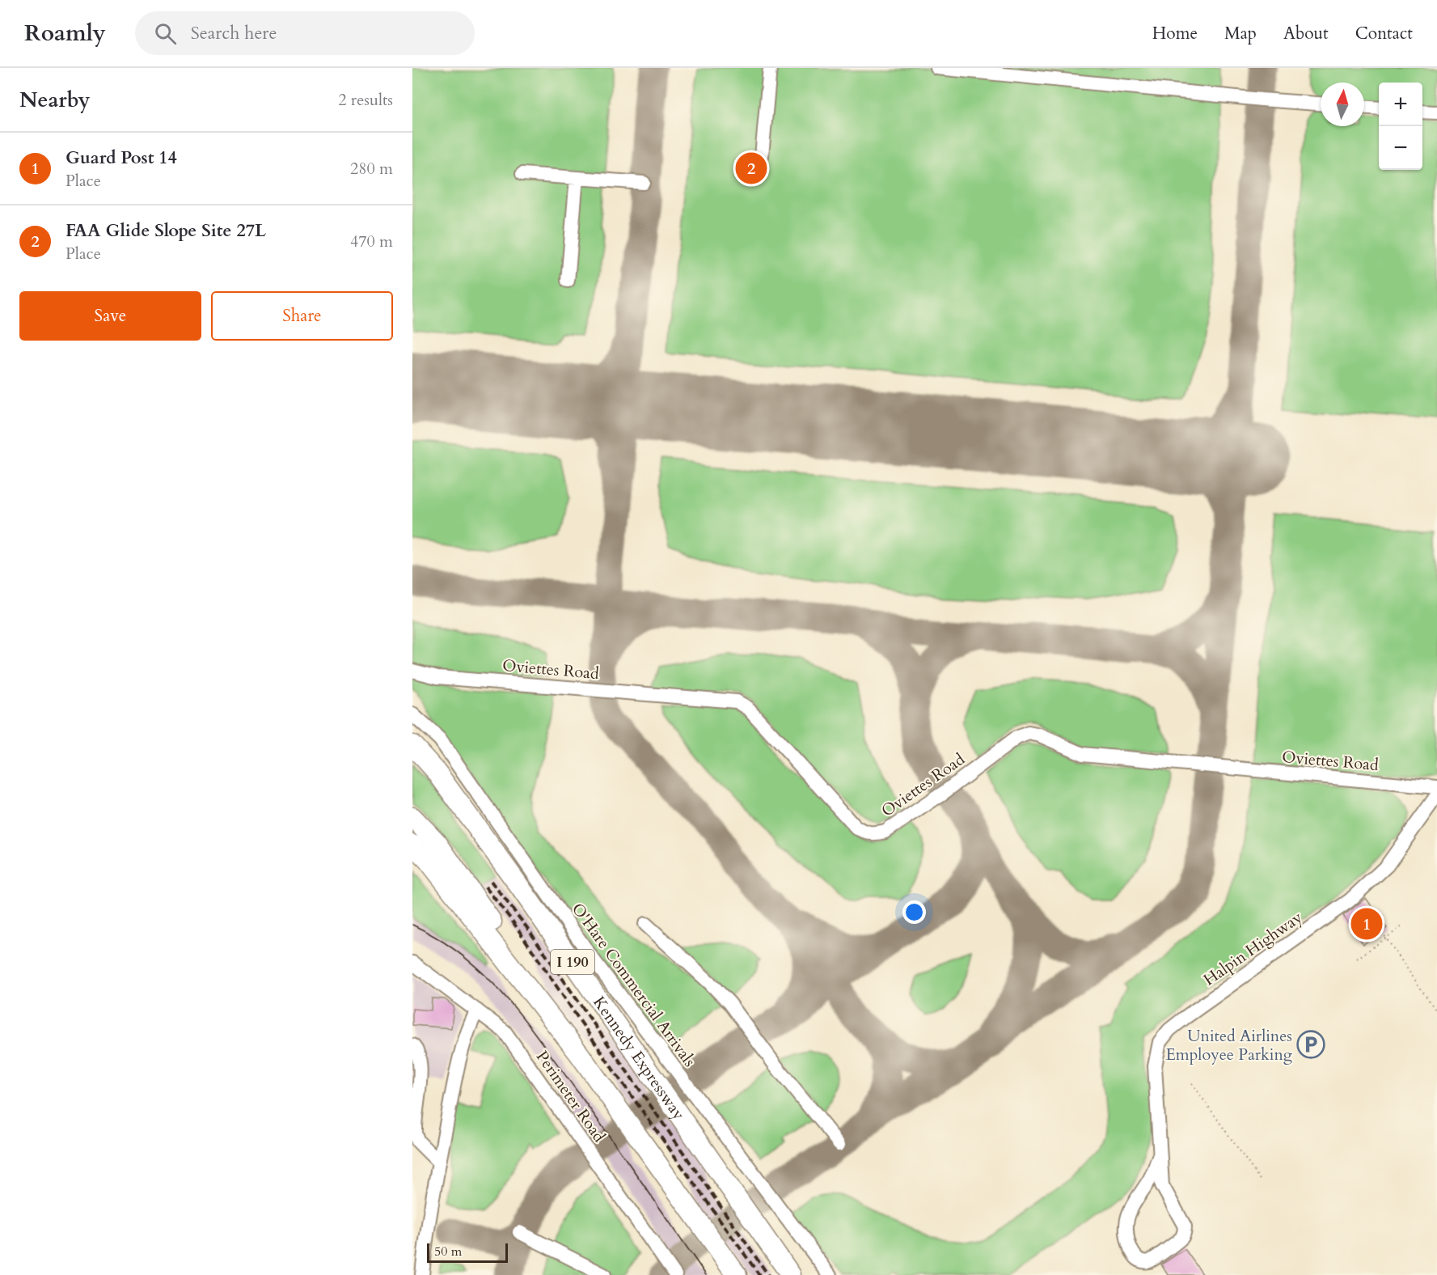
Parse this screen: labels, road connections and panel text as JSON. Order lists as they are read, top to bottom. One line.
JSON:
{"streets":{"highway":["I 190","Kennedy Expressway"],"lane":["Oviettes Road","Halpin Highway","O'Hare Commercial Arrivals","Perimeter Road"]},"places":{"parking":["United Airlines Employee Parking"]},"scale_bar":"50 m","north":"top","page":{"header":"Roamly","search":"Search here","nav":["Home","Map","About","Contact"],"heading":["Nearby","2 results"],"map_buttons":["+","−"],"list":[{"mark":"1","name":"Guard Post 14","note":"Place","value":"280 m"},{"mark":"2","name":"FAA Glide Slope Site 27L","note":"Place","value":"470 m"}],"pins":["2","1"],"buttons":["Save","Share"],"scale":"50 m"}}
